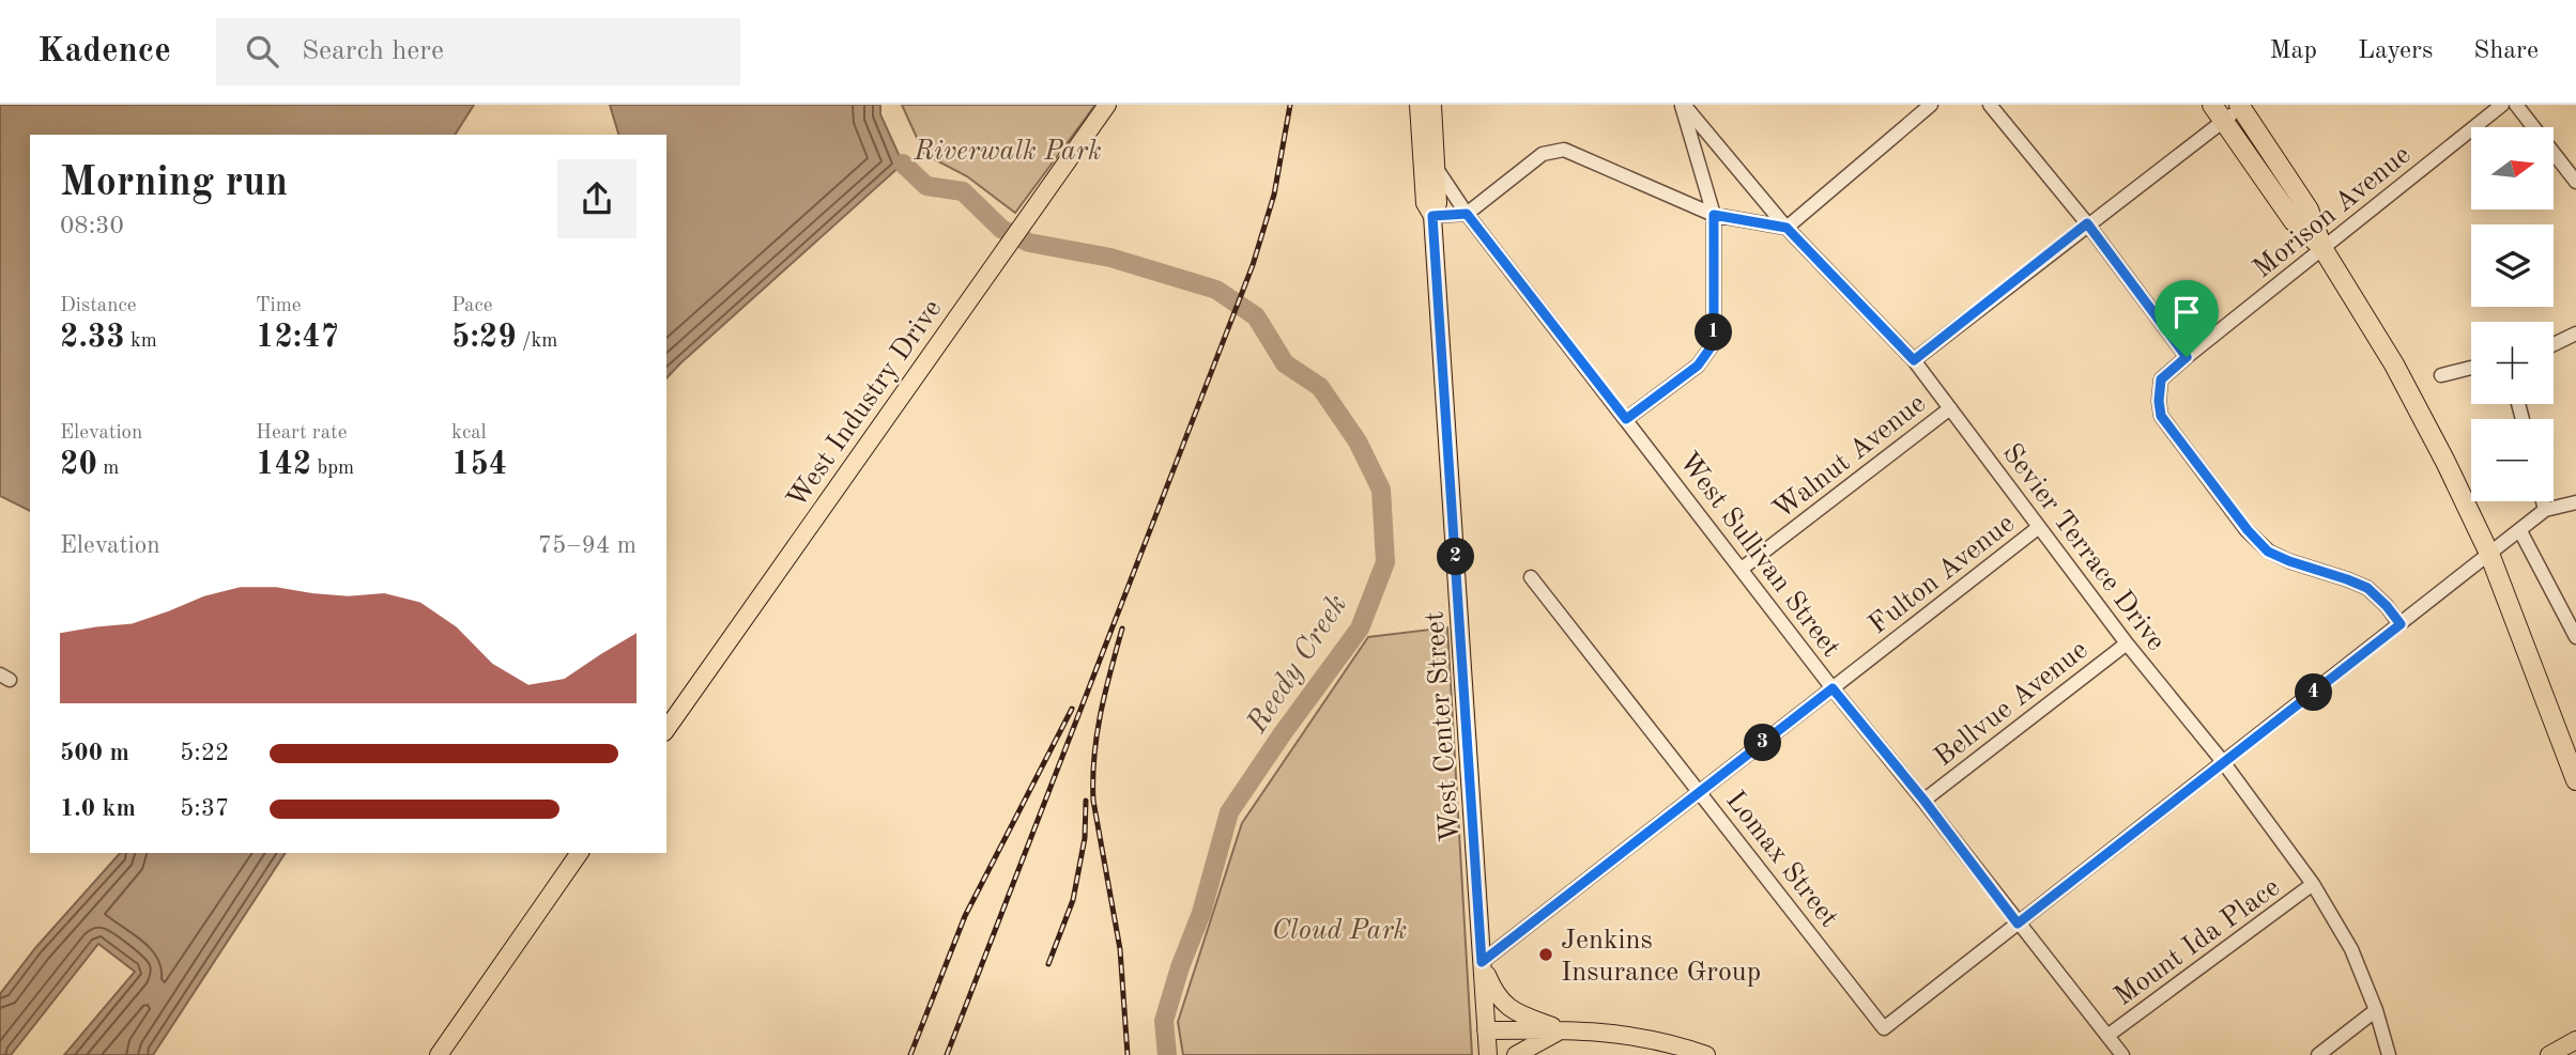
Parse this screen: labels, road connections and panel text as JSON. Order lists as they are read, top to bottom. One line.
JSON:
{"streets":{"main road":["West Industry Drive","West Center Street"],"street":["Morison Avenue","Walnut Avenue","Sevier Terrace Drive","West Sullivan Street","Fulton Avenue","Bellvue Avenue","Lomax Street","Mount Ida Place"]},"crossings":[["Walnut Avenue","Sevier Terrace Drive"],["Walnut Avenue","West Sullivan Street"],["Sevier Terrace Drive","Fulton Avenue"],["Sevier Terrace Drive","Bellvue Avenue"],["Sevier Terrace Drive","Mount Ida Place"],["West Sullivan Street","Fulton Avenue"],["West Sullivan Street","Bellvue Avenue"],["West Sullivan Street","West Center Street"],["West Sullivan Street","Lomax Street"],["West Sullivan Street","Mount Ida Place"],["Fulton Avenue","West Center Street"],["Fulton Avenue","Lomax Street"]],"water":["Reedy Creek"],"parks":["Riverwalk Park","Cloud Park"],"places":["Jenkins Insurance Group"],"north":"right","page":{"header":"Kadence","search":"Search here","nav":["Map","Layers","Share"],"map_buttons":["+","−"],"heading":["Morning run","08:30"],"stats":[["Distance","2.33 km"],["Time","12:47"],["Pace","5:29 /km"],["Elevation","20 m"],["Heart rate","142 bpm"],["kcal","154"]],"pins":["1","2","4","3"],"chart":["Elevation","75–94 m"],"list":[{"name":"500 m","note":"5:22"},{"name":"1.0 km","note":"5:37"}]}}
